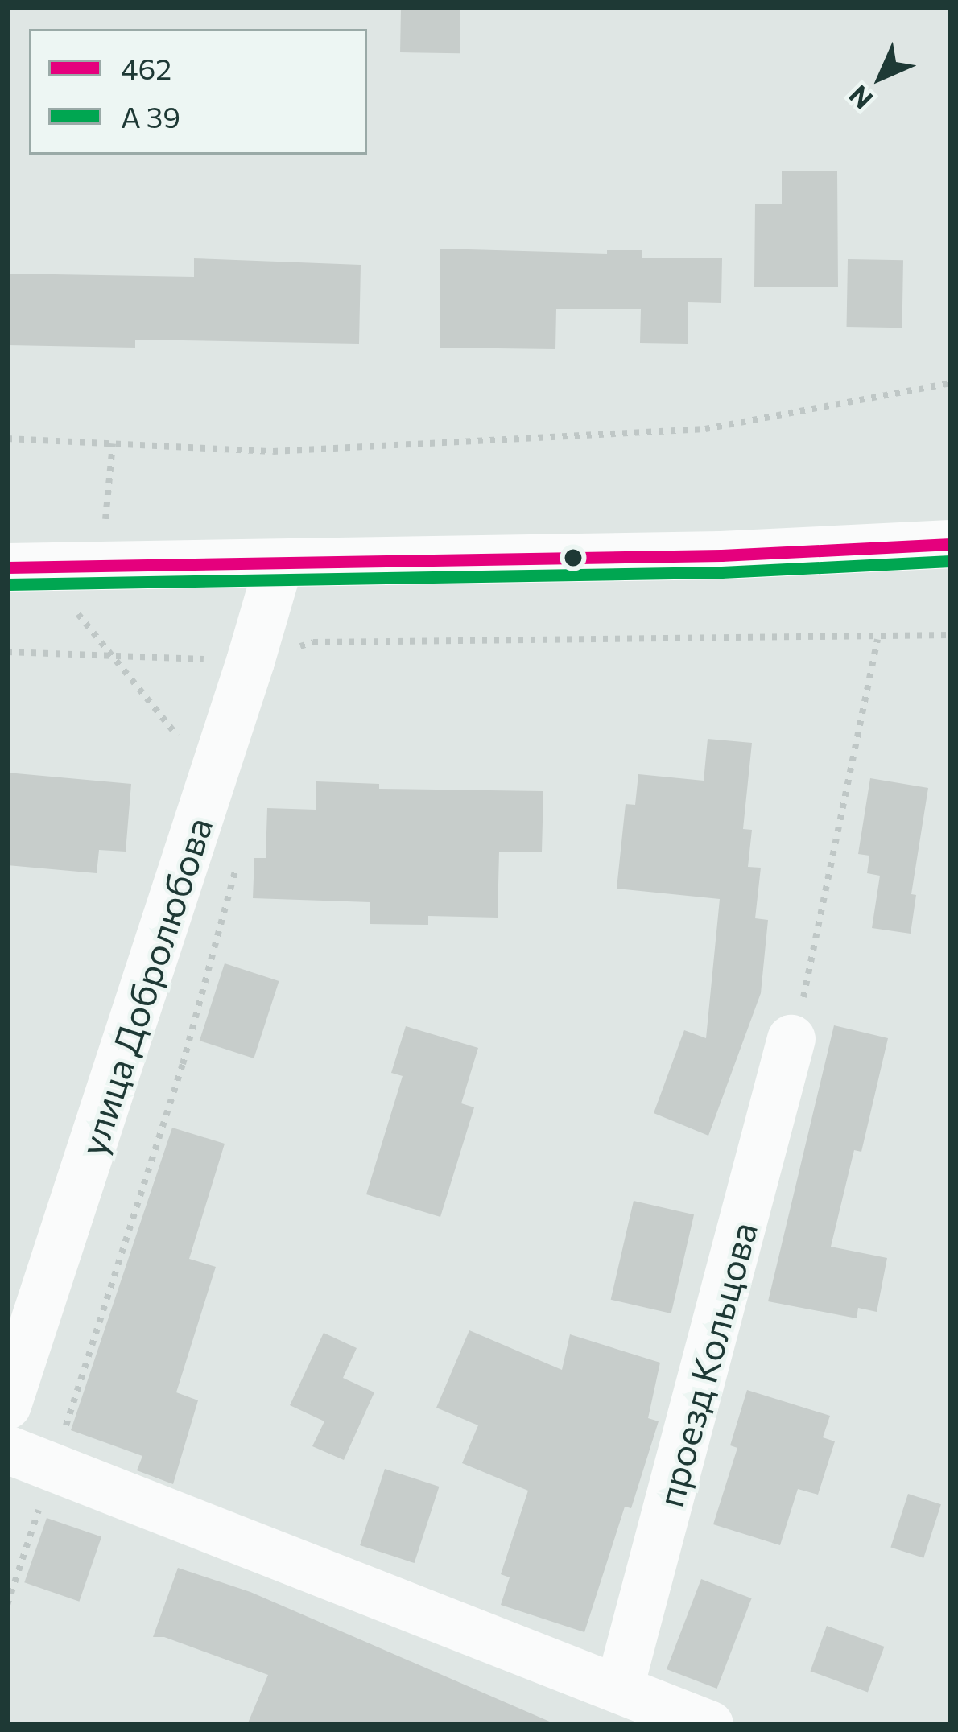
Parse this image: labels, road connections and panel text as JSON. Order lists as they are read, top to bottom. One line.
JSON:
{"streets":{"street":["улица Добролюбова","проезд Кольцова"]},"lines":["transit line 462"],"legend":["462","А 39"],"north":"bottom left"}
